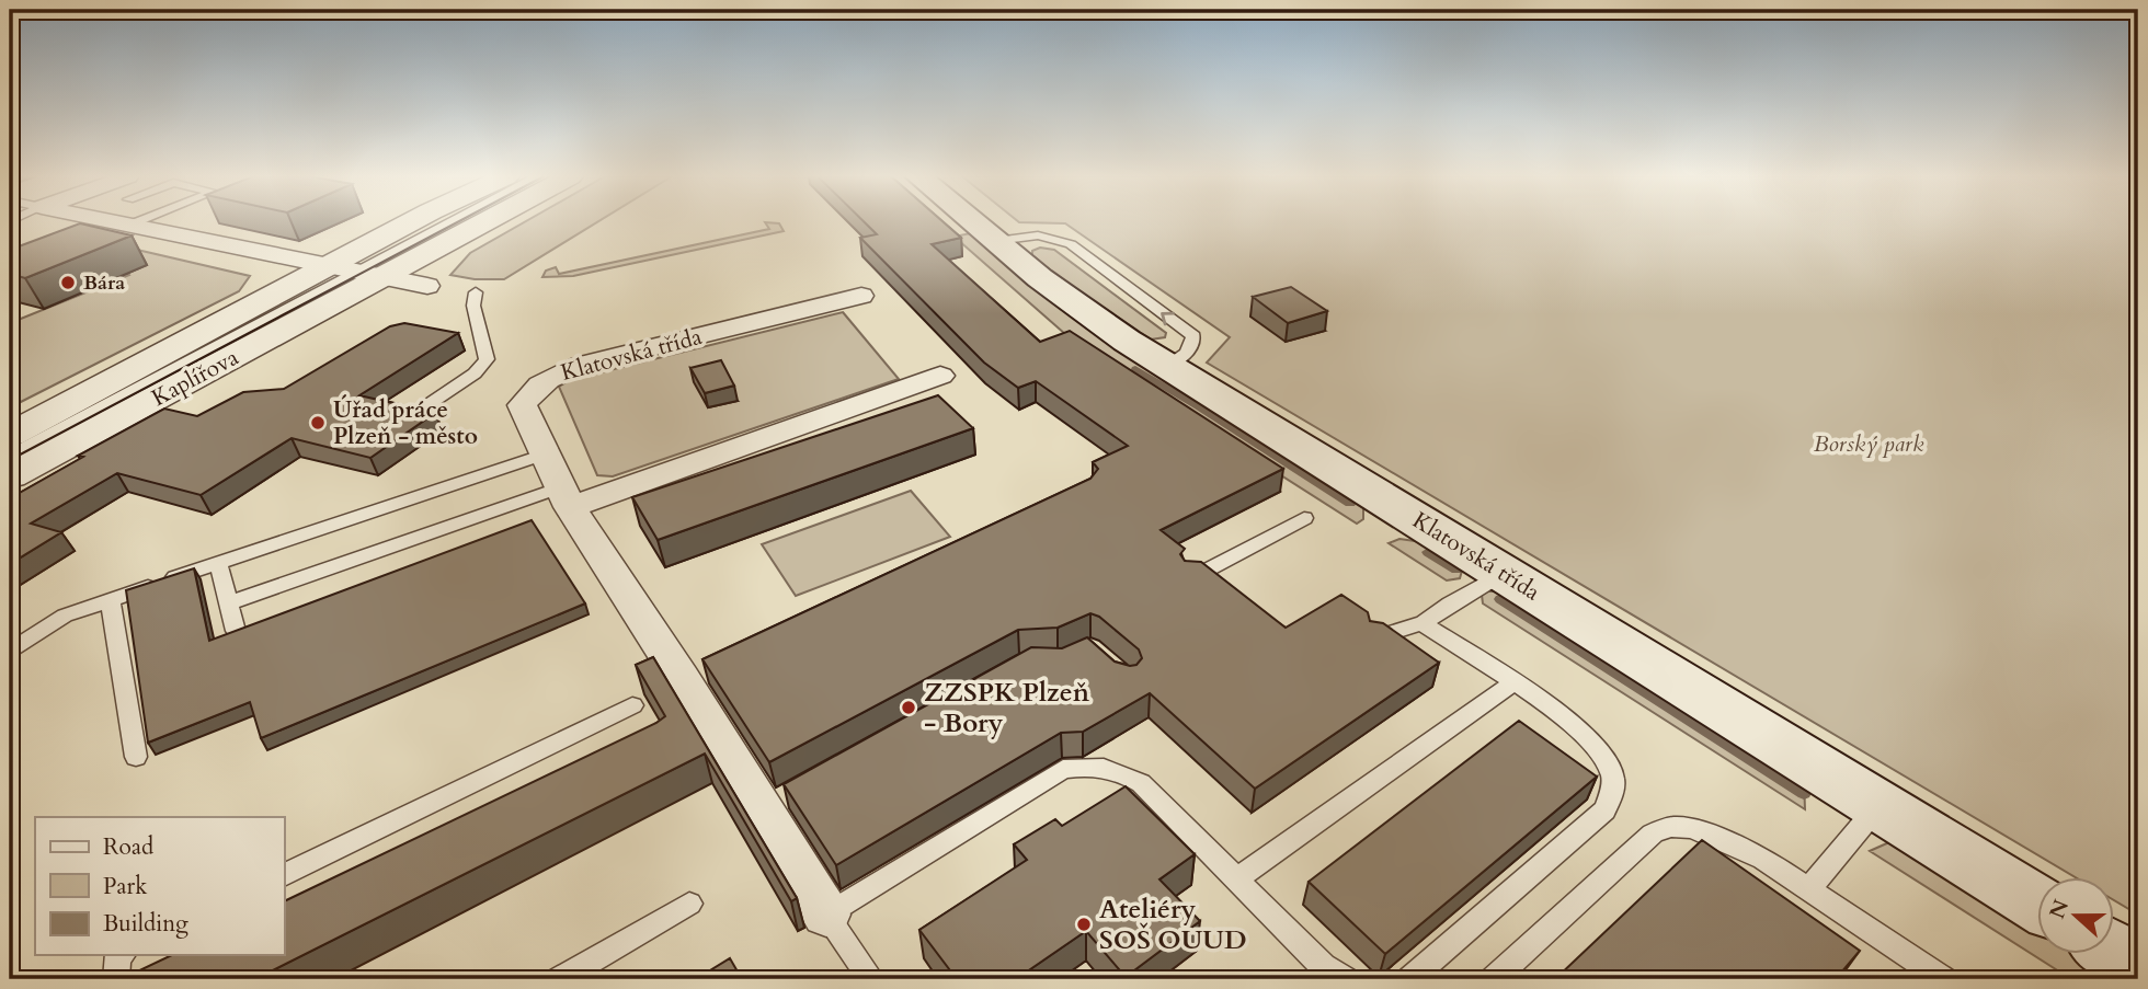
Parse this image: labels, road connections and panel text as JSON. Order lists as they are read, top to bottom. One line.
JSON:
{"streets":{"main road":["Klatovská třída"],"street":["Kaplířova"]},"parks":["Borský park"],"places":["Bára","Úřad práce Plzeň - město","ZZSPK Plzeň - Bory","Ateliéry SOŠ OUUD"],"legend":["Road","Park","Building"],"north":"left"}
